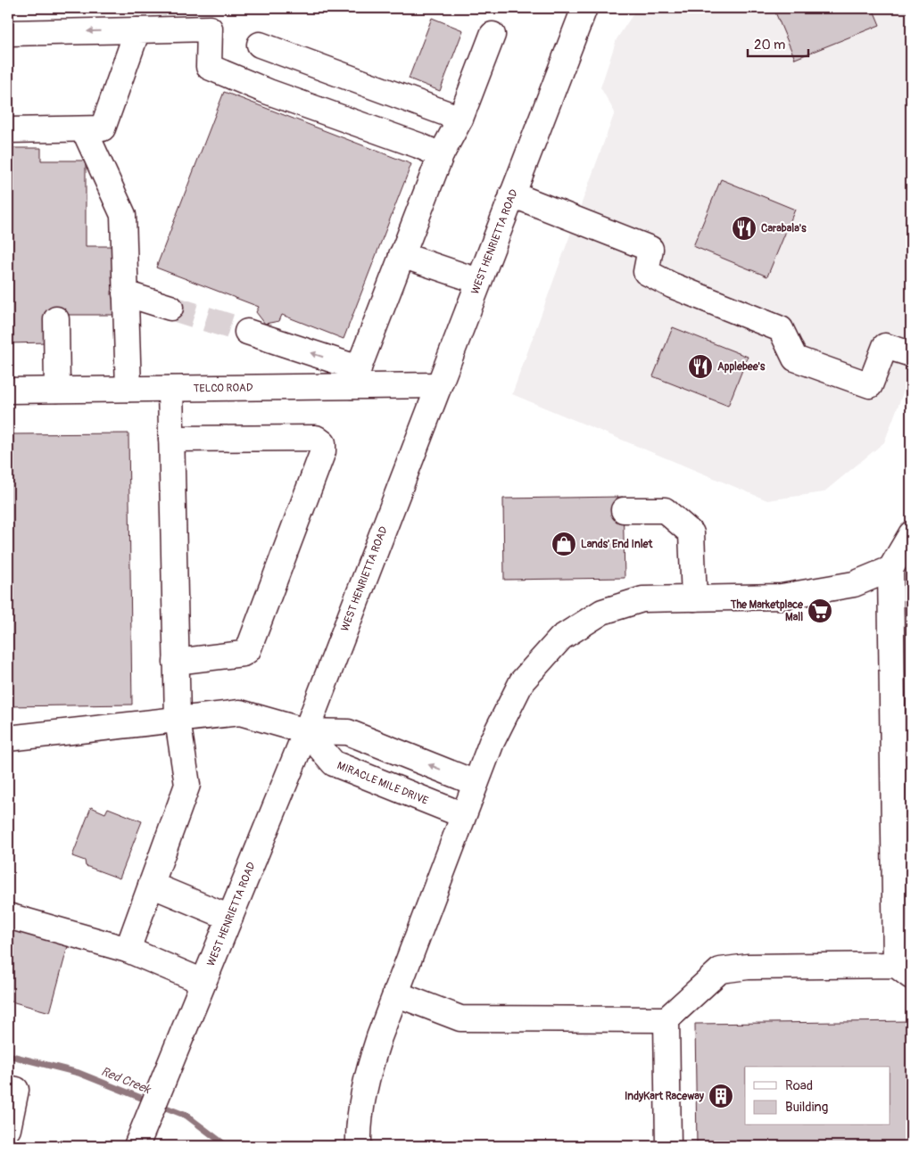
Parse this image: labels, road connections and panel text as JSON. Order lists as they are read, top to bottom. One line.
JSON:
{"streets":{"street":["WEST HENRIETTA ROAD","TELCO ROAD","MIRACLE MILE DRIVE"]},"crossings":[["WEST HENRIETTA ROAD","TELCO ROAD"],["WEST HENRIETTA ROAD","MIRACLE MILE DRIVE"]],"water":["Red Creek"],"places":{"restaurant":["Carabala's","Applebee's"],"shop":["Lands' End Inlet"],"supermarket":["The Marketplace Mall"],"building":["IndyKart Raceway"]},"legend":["Road","Building"],"scale_bar":"20 m"}
